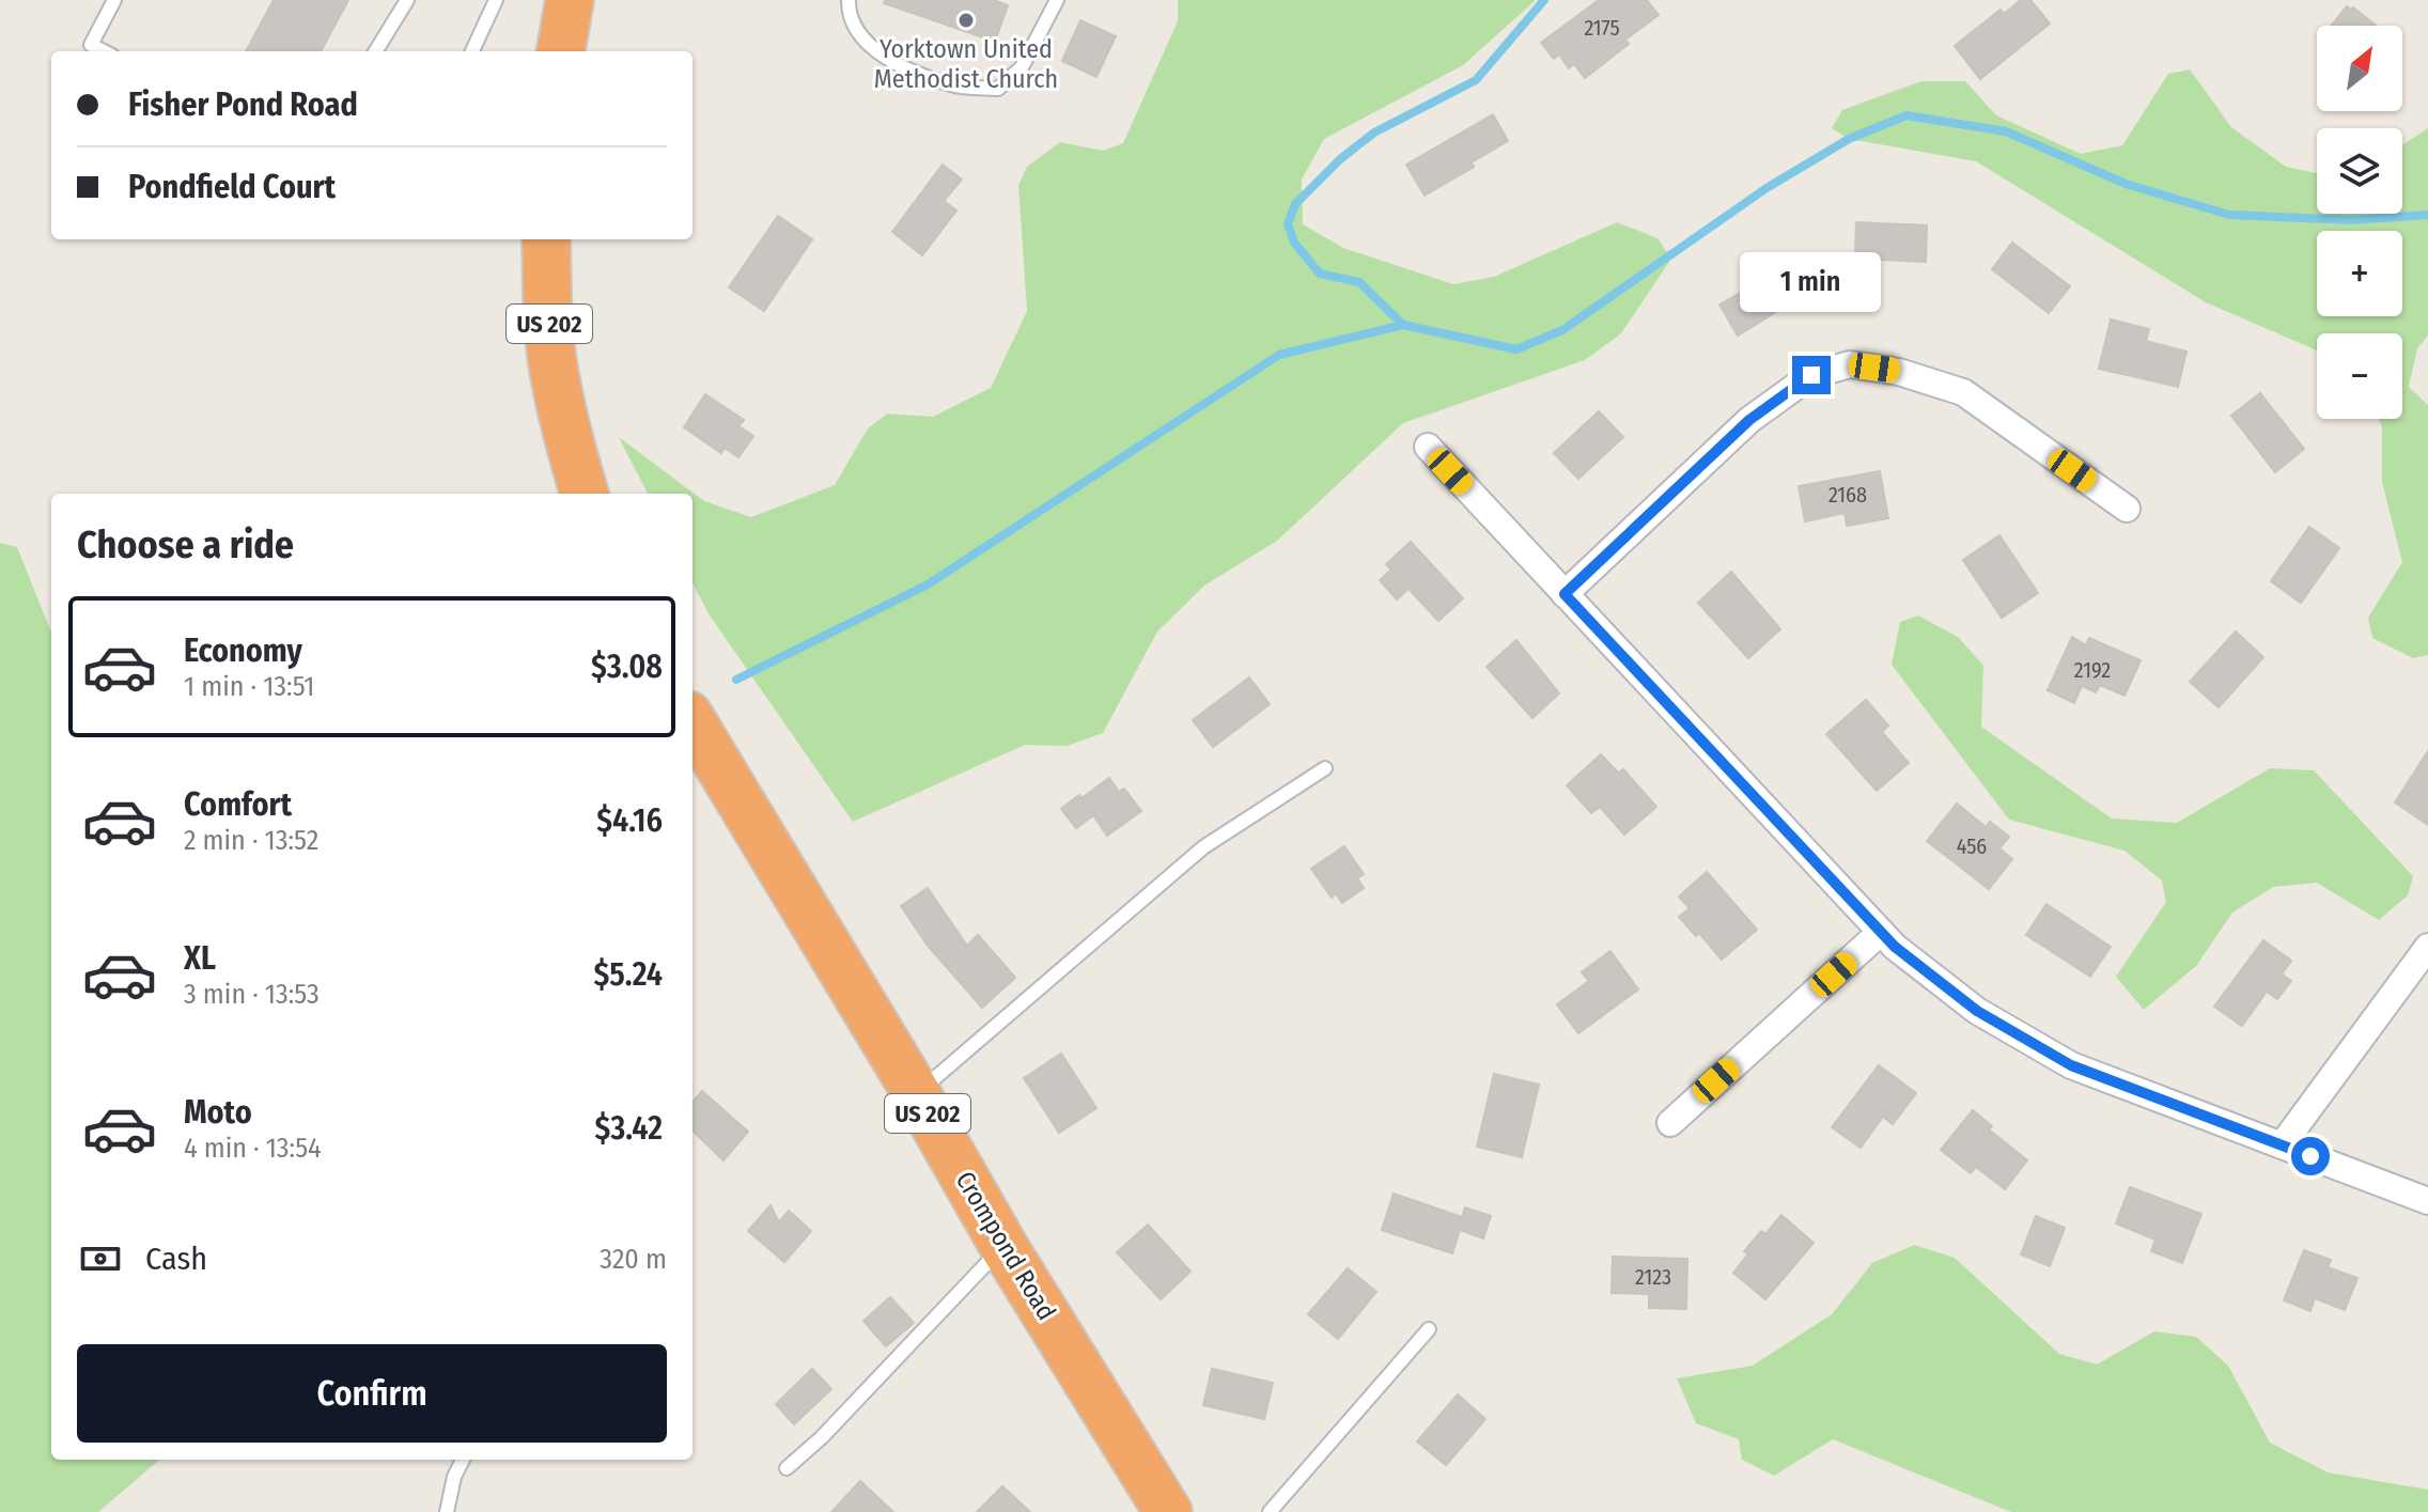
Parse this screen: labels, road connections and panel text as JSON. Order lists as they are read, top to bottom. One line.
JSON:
{"streets":{"highway":["US 202","Crompond Road"]},"places":["Yorktown United Methodist Church"],"house_numbers":["2175","2168","2192","456","2123"],"north":"top right","page":{"map_buttons":["+","−"],"banner":["Fisher Pond Road","Pondfield Court"],"bubble":"1 min","heading":"Choose a ride","list":[{"name":"Economy","note":"1 min · 13:51","value":"$3.08"},{"name":"Comfort","note":"2 min · 13:52","value":"$4.16"},{"name":"XL","note":"3 min · 13:53","value":"$5.24"},{"name":"Moto","note":"4 min · 13:54","value":"$3.42"}],"pay":["Cash","320 m"],"buttons":"Confirm"}}
